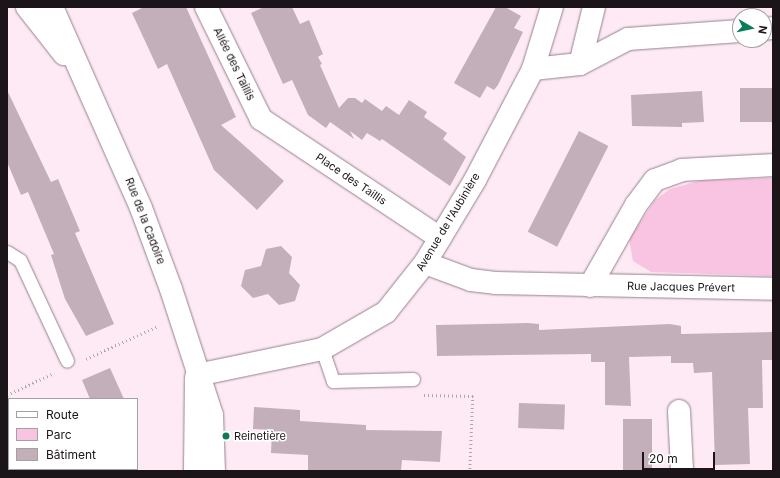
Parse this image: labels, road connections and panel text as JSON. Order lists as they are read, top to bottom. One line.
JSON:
{"streets":{"street":["Allée des Taillis","Place des Taillis","Rue de la Cadoire","Avenue de l'Aubinière","Rue Jacques Prévert"]},"crossings":[["Allée des Taillis","Place des Taillis"],["Place des Taillis","Avenue de l'Aubinière"],["Rue de la Cadoire","Avenue de l'Aubinière"],["Avenue de l'Aubinière","Rue Jacques Prévert"]],"places":["Reinetière"],"legend":["Route","Parc","Bâtiment"],"scale_bar":"20 m","north":"right"}
